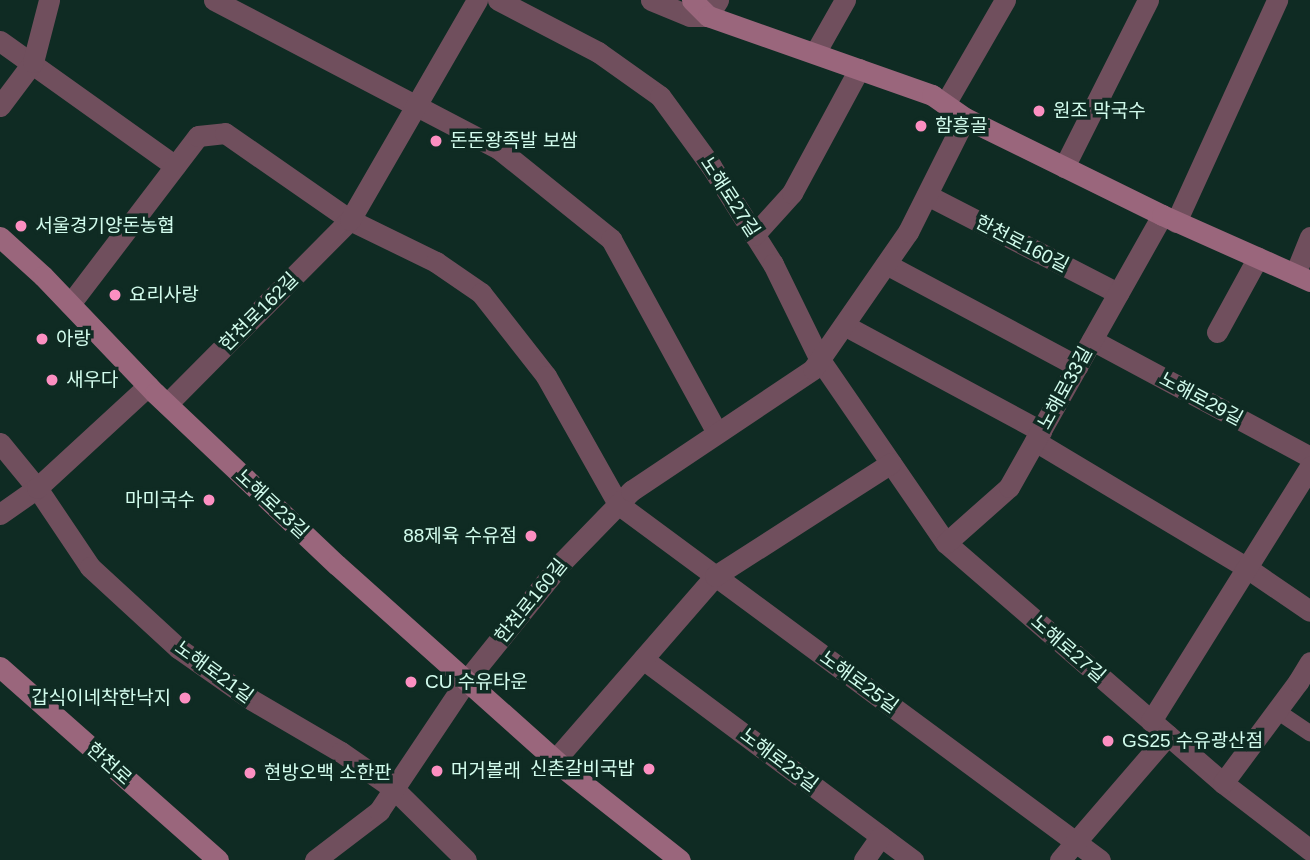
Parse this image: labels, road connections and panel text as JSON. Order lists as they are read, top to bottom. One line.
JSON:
{"streets":{"street":["노해로27길","한천로160길","한천로162길","노해로33길","노해로29길","노해로23길","노해로21길","노해로25길","한천로"]},"crossings":[["노해로27길","한천로160길"],["노해로27길","노해로33길"],["한천로160길","노해로33길"],["한천로160길","노해로23길"],["한천로160길","노해로21길"],["한천로160길","노해로25길"],["한천로162길","노해로23길"],["노해로33길","노해로29길"]],"places":["원조 막국수","함흥골","돈돈왕족발 보쌈","서울경기양돈농협","요리사랑","아랑","새우다","마미국수","88제육 수유점","CU 수유타운","갑식이네착한낙지","GS25 수유광산점","신촌갈비국밥","머거볼래","현방오백 소한판"]}
